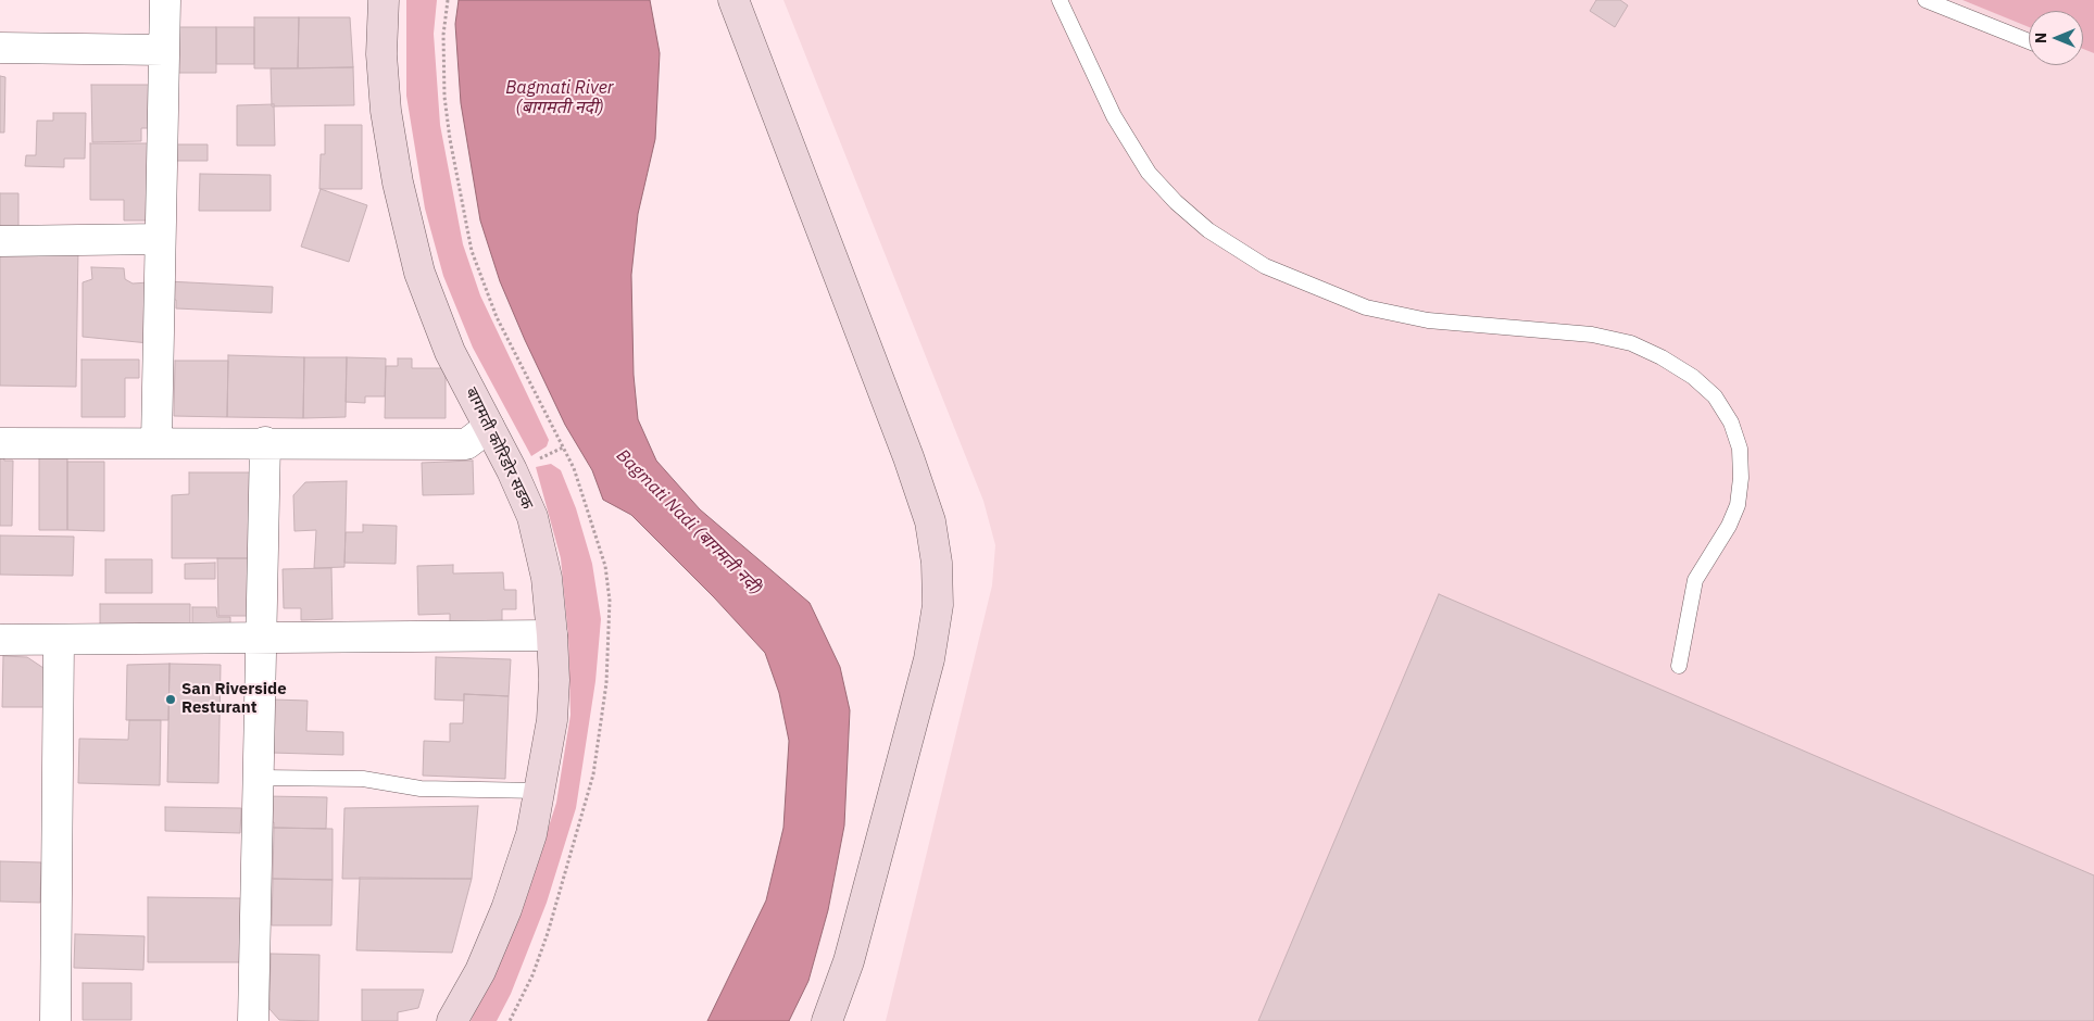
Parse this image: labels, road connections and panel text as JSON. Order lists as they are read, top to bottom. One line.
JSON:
{"streets":{"main road":["बागमती कोरिडोर सडक"]},"water":["Bagmati River (बागमती नदी)","Bagmati Nadi (बागमती नदी)"],"places":["San Riverside Resturant"],"north":"left"}
